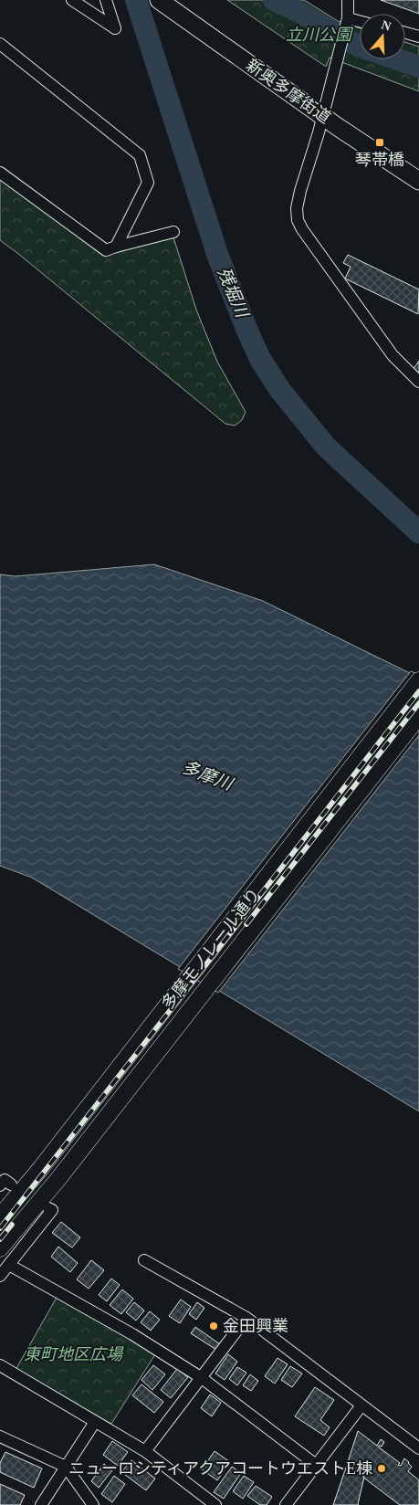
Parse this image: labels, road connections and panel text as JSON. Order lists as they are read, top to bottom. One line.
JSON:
{"streets":{"main road":["新奥多摩街道","多摩モノレール通り"]},"water":["残堀川","多摩川"],"parks":["立川公園","東町地区広場"],"places":{"transit":["琴帯橋"],"other":["金田興業","ニューロシティアクアコートウエストE棟"]},"north":"top"}
